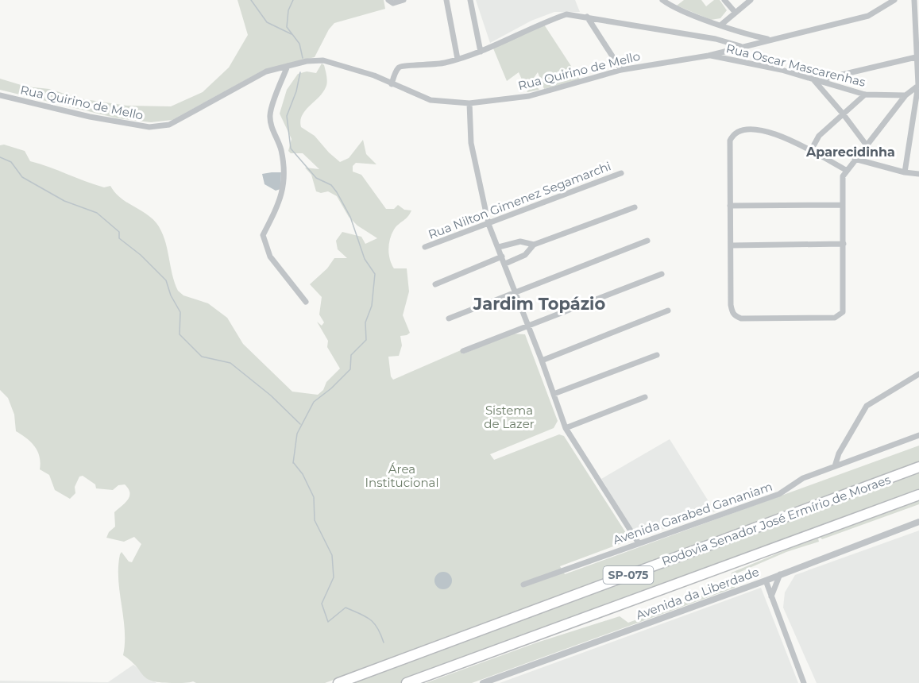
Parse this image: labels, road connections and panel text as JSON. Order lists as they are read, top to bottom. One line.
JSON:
{"streets":{"highway":["Rodovia Senador José Ermírio de Moraes","SP-075"],"street":["Rua Oscar Mascarenhas","Rua Quirino de Mello","Rua Nilton Gimenez Segamarchi","Avenida Garabed Gananiam","Avenida da Liberdade"]},"crossings":[["Rua Oscar Mascarenhas","Rua Quirino de Mello"]],"districts":["Aparecidinha","Jardim Topázio"],"parks":["Sistema de Lazer","Área Institucional"]}
